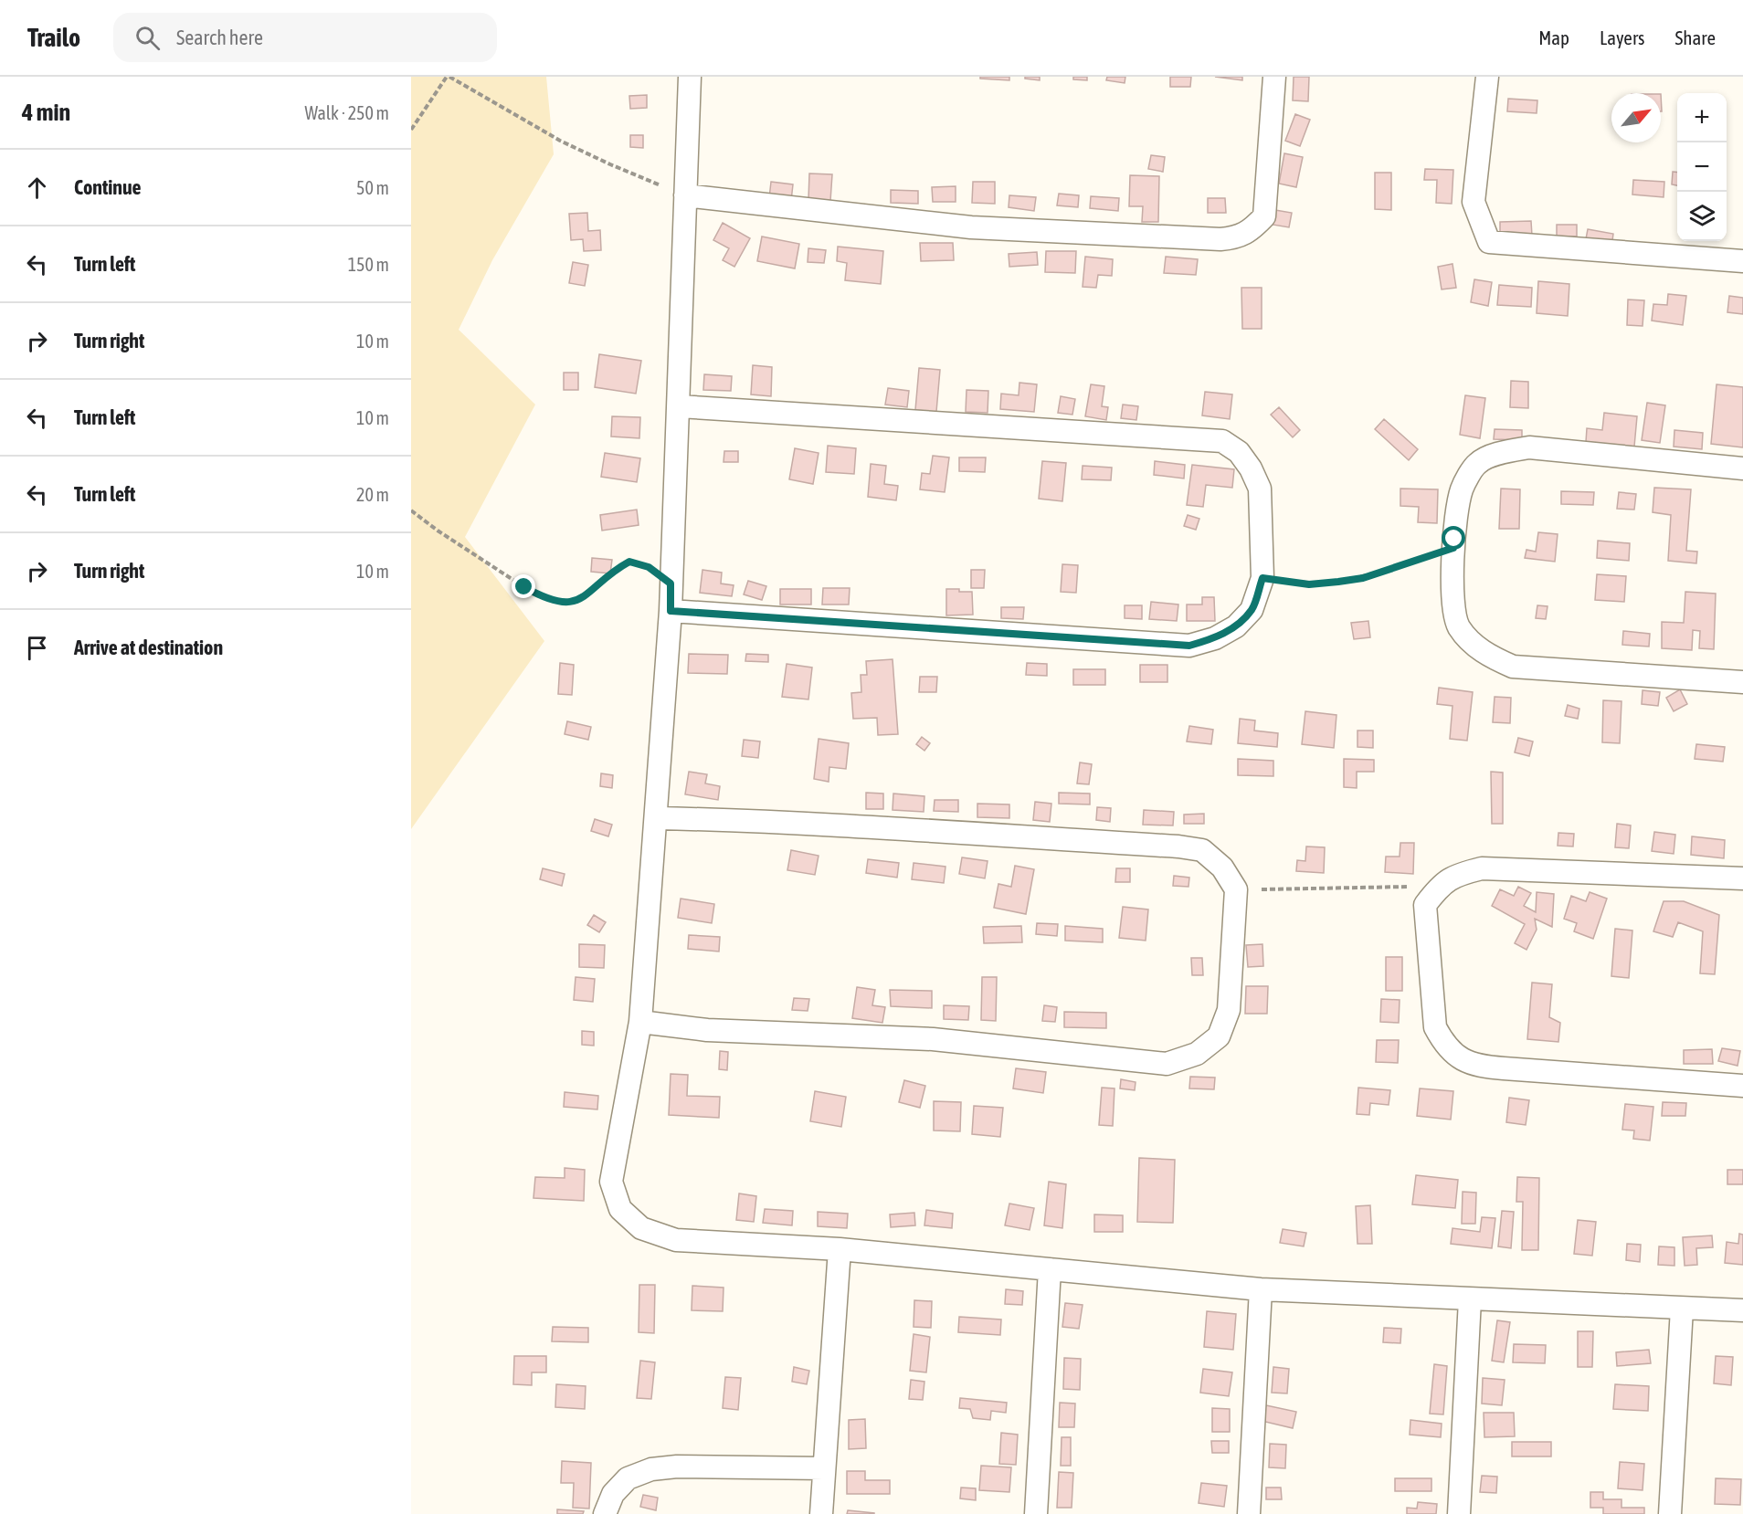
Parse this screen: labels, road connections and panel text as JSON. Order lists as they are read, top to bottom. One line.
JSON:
{"north":"top right","page":{"header":"Trailo","search":"Search here","nav":["Map","Layers","Share"],"heading":["4 min","Walk · 250 m"],"map_buttons":["+","−"],"list":[["Continue","50 m"],["Turn left","150 m"],["Turn right","10 m"],["Turn left","10 m"],["Turn left","20 m"],["Turn right","10 m"],"Arrive at destination"]}}
